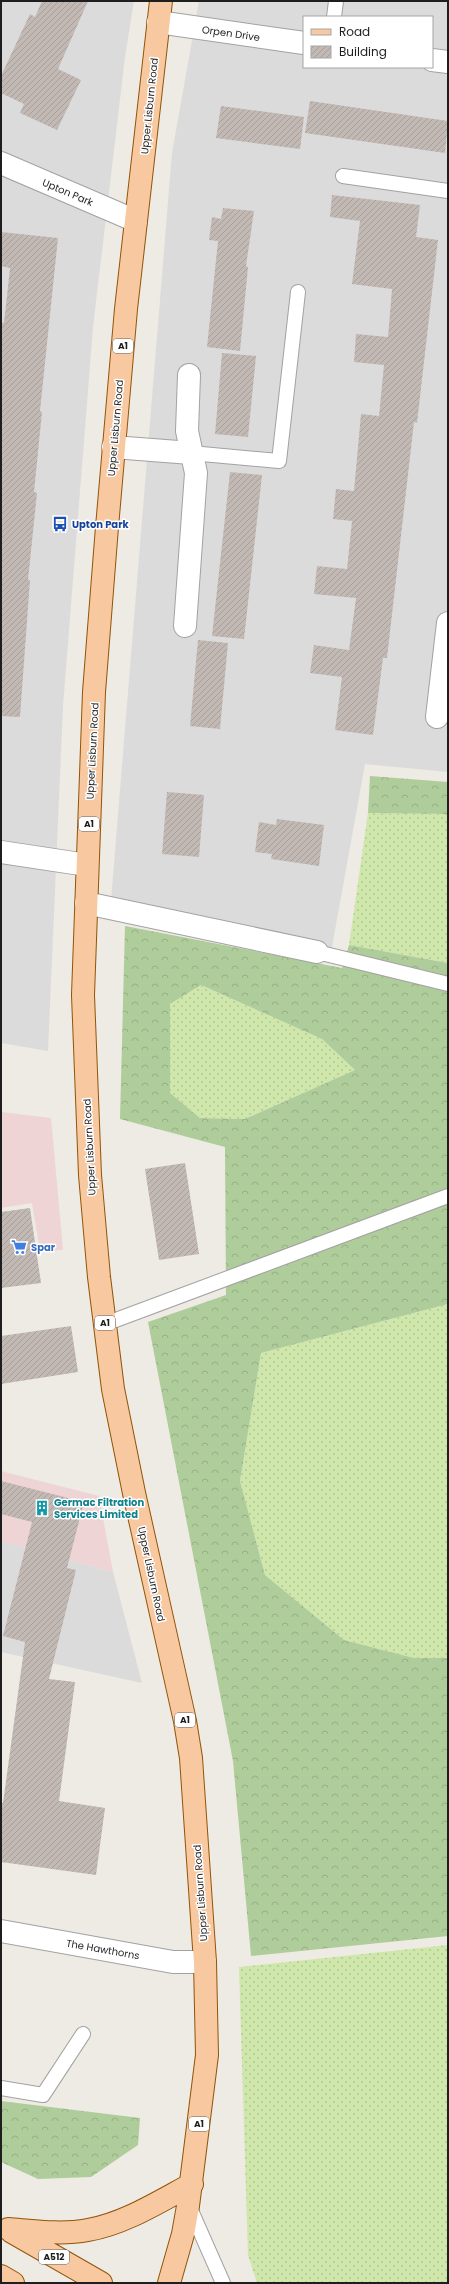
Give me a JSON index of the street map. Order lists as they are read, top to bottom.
{
  "streets": {
    "main road": ["Upper Lisburn Road", "A1", "A512"],
    "street": ["Orpen Drive", "Upton Park", "The Hawthorns"]
  },
  "crossings": [
    ["Orpen Drive", "Upper Lisburn Road"],
    ["Upper Lisburn Road", "Upton Park"],
    ["Upper Lisburn Road", "The Hawthorns"]
  ],
  "places": {
    "bus stop": ["Upton Park"],
    "supermarket": ["Spar"],
    "building": ["Germac Filtration Services Limited"]
  },
  "legend": ["Road", "Building"]
}
